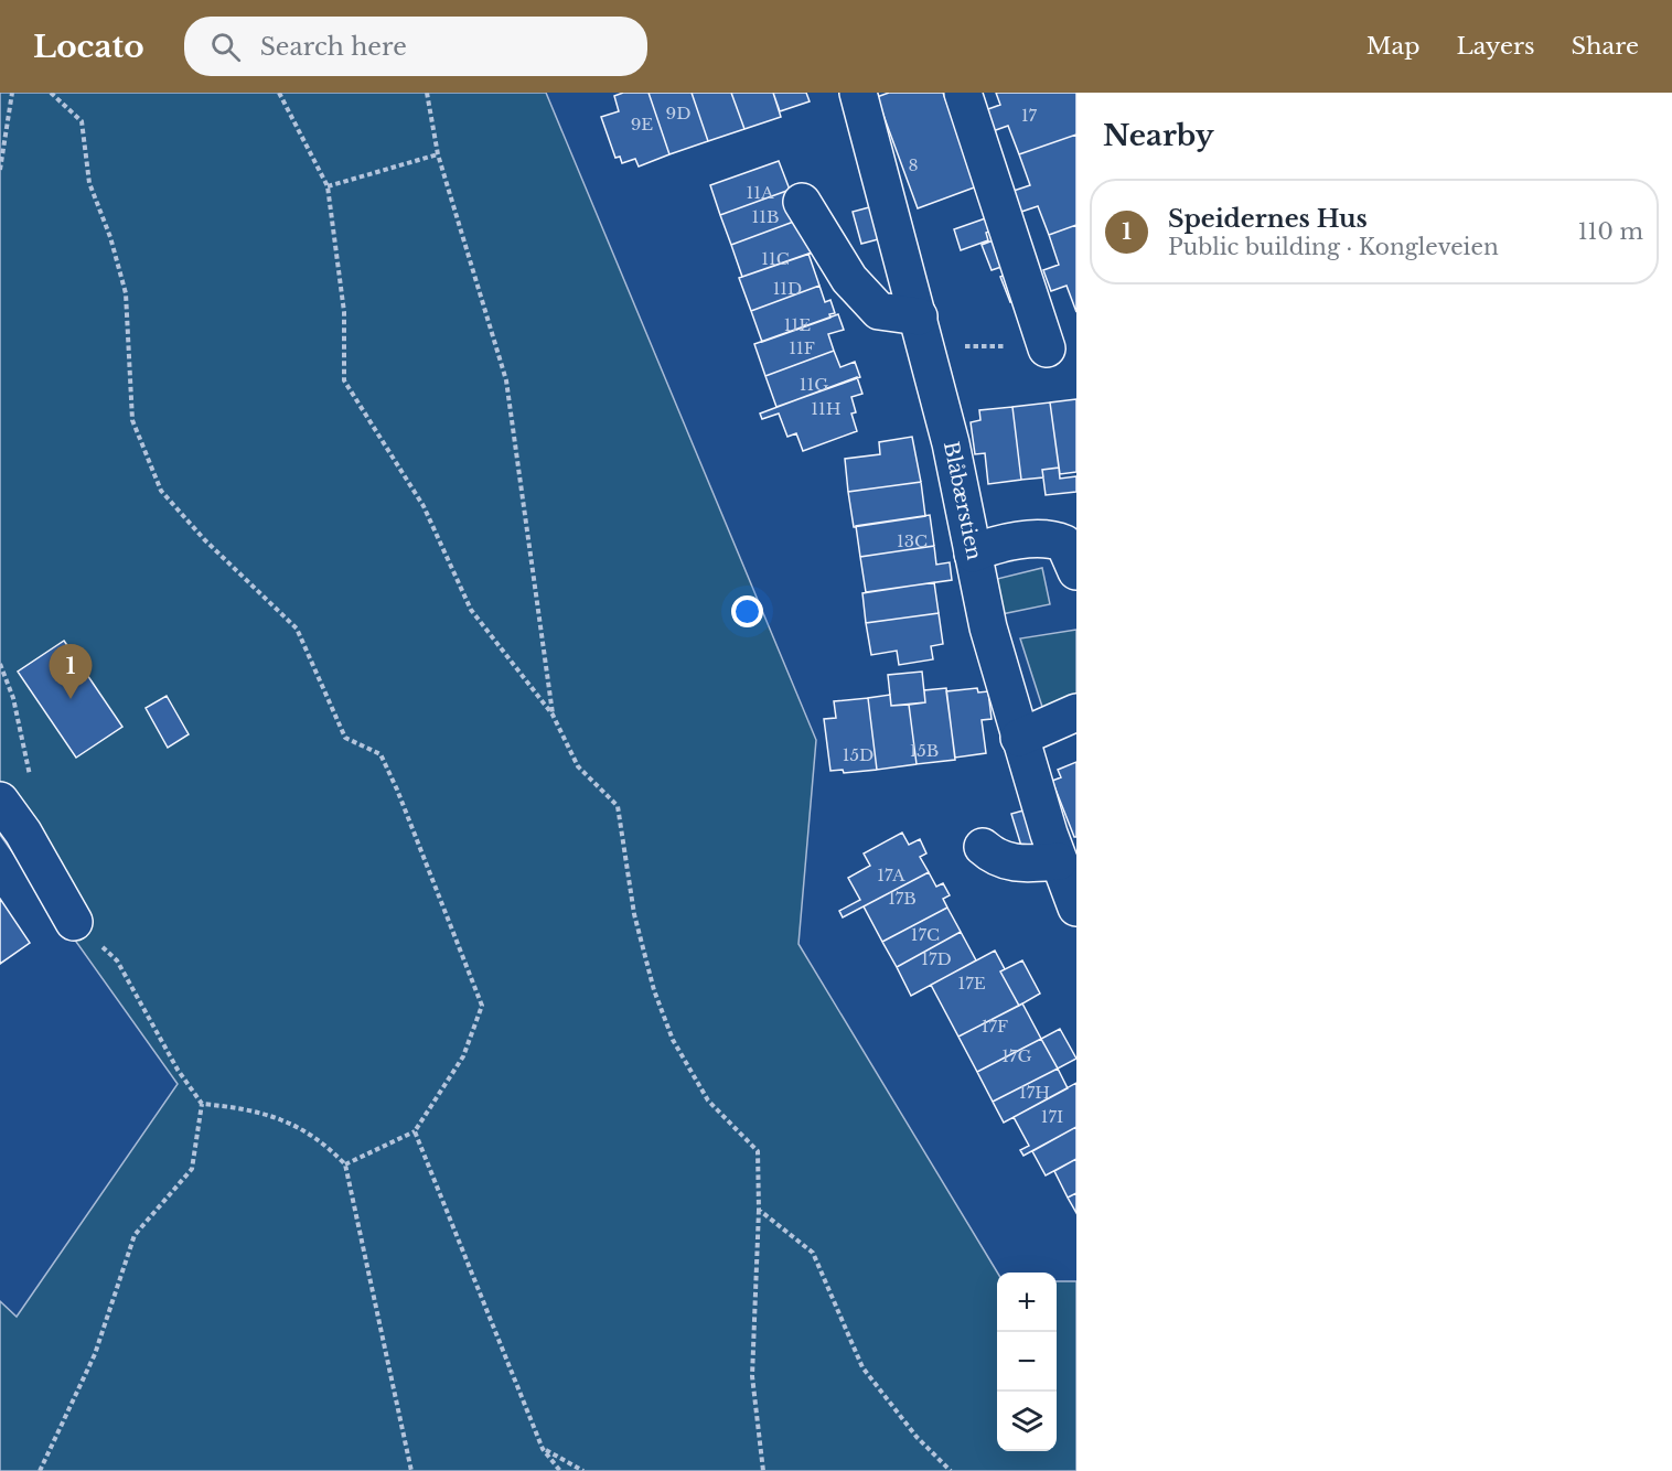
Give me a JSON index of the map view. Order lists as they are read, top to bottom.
{
  "streets": {
    "street": ["Blåbærstien"]
  },
  "house_numbers": [
    "9D",
    "17",
    "9E",
    "8",
    "11A",
    "11B",
    "11C",
    "11D",
    "11E",
    "11F",
    "11G",
    "11H",
    "13C",
    "15B",
    "15D",
    "17A",
    "17B",
    "17C",
    "17D",
    "17E",
    "17F",
    "17G",
    "17H",
    "17I"
  ],
  "page": {
    "header": "Locato",
    "search": "Search here",
    "nav": ["Map", "Layers", "Share"],
    "heading": "Nearby",
    "list": [
      {
        "mark": "1",
        "name": "Speidernes Hus",
        "note": "Public building · Kongleveien",
        "value": "110 m"
      }
    ],
    "pins": "1",
    "map_buttons": ["+", "−"]
  }
}
